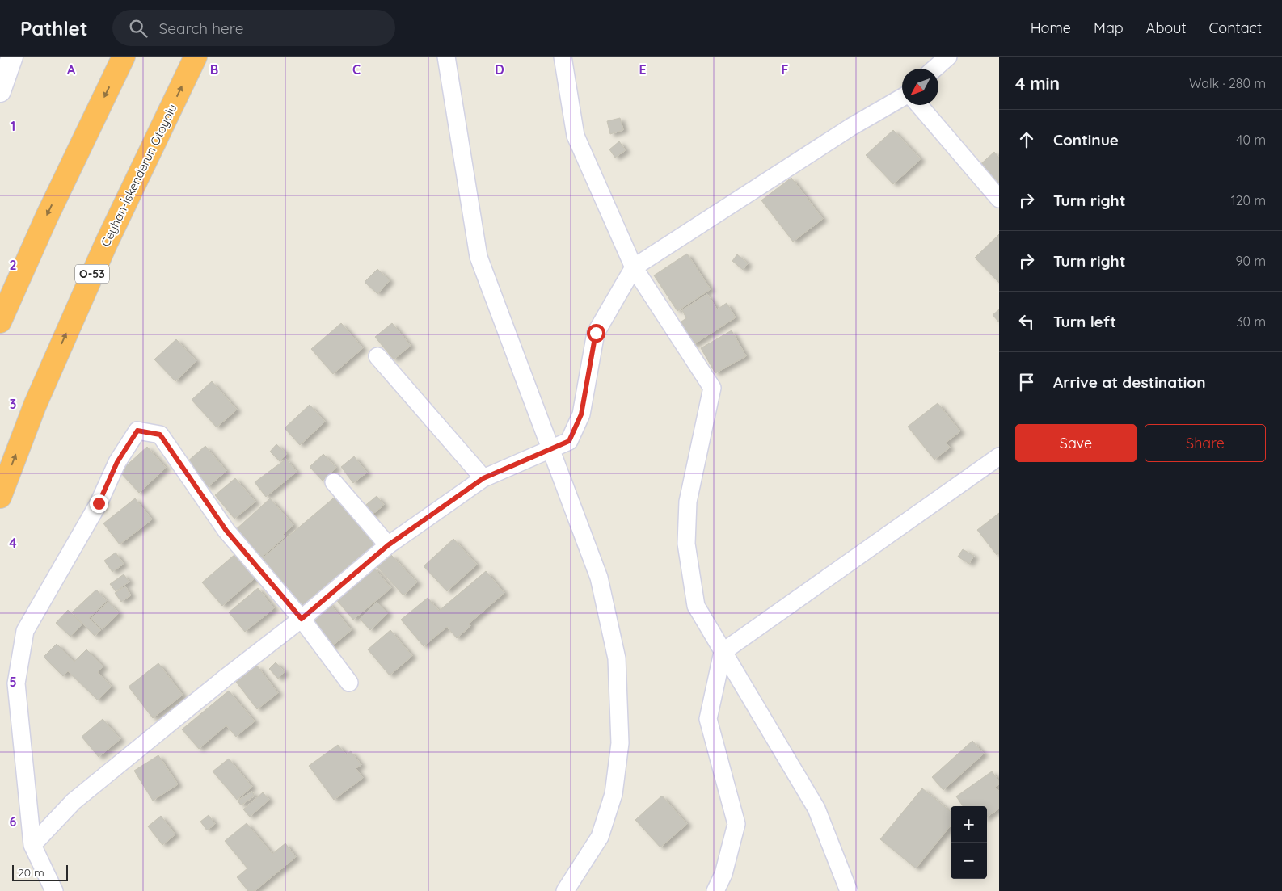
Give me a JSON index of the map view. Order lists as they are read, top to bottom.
{
  "streets": {
    "highway": ["Ceyhan-İskenderun Otoyolu", "O-53"]
  },
  "scale_bar": "20 m",
  "north": "bottom left",
  "page": {
    "header": "Pathlet",
    "search": "Search here",
    "nav": [
      "Home",
      "Map",
      "About",
      "Contact"
    ],
    "heading": ["4 min", "Walk · 280 m"],
    "list": [
      ["Continue", "40 m"],
      ["Turn right", "120 m"],
      ["Turn right", "90 m"],
      ["Turn left", "30 m"],
      "Arrive at destination"
    ],
    "buttons": ["Save", "Share"],
    "map_buttons": ["+", "−"],
    "scale": "20 m"
  },
  "grid": {
    "columns": [
      "A",
      "B",
      "C",
      "D",
      "E",
      "F"
    ],
    "rows": [
      "1",
      "2",
      "3",
      "4",
      "5",
      "6"
    ]
  }
}
